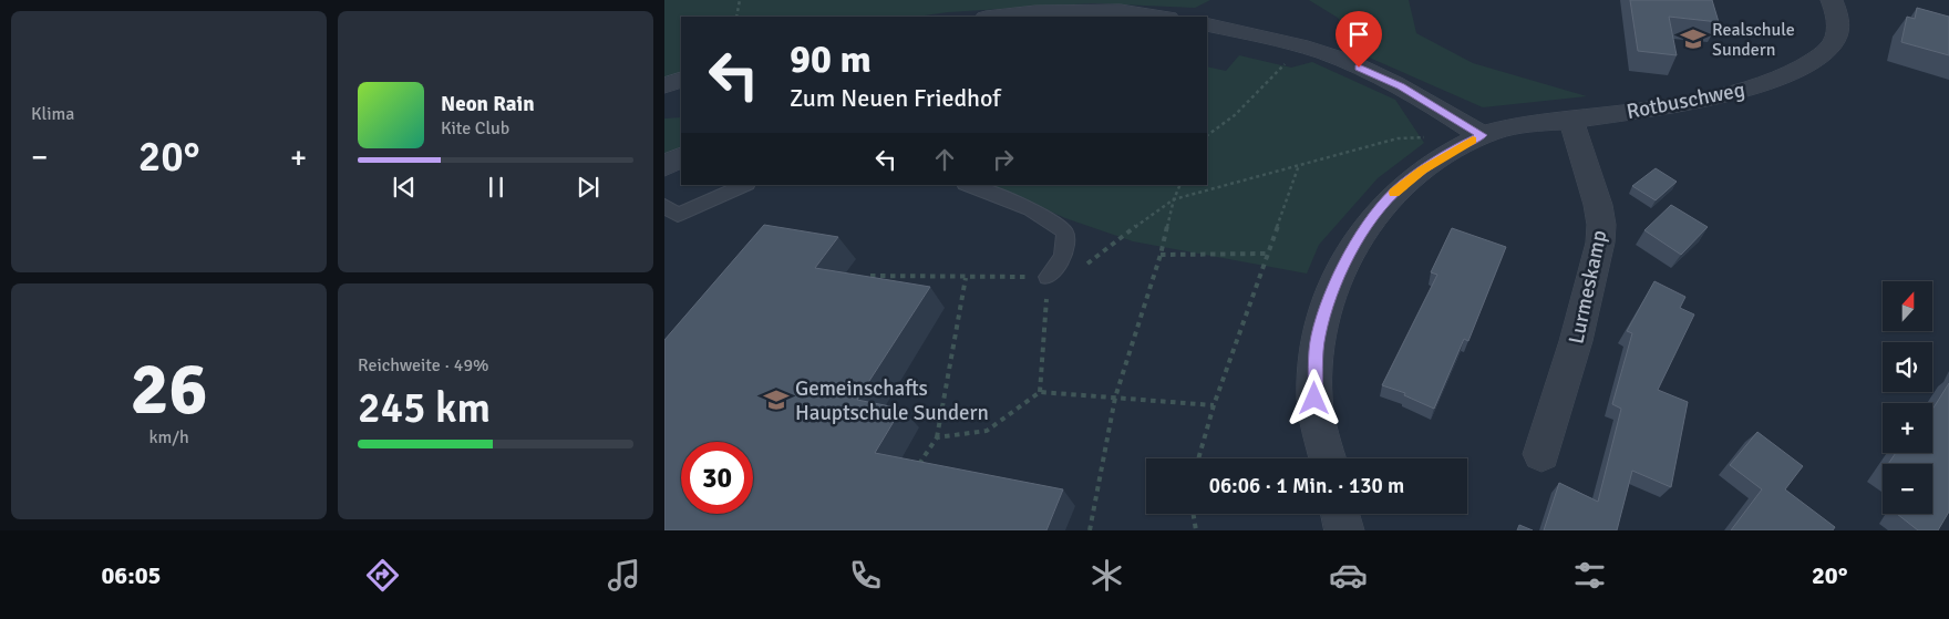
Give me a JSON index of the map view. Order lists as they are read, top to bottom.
{
  "streets": {
    "street": ["Rotbuschweg", "Lurmeskamp"]
  },
  "crossings": [
    ["Rotbuschweg", "Lurmeskamp"]
  ],
  "places": {
    "school or university": ["Realschule Sundern", "Gemeinschafts Hauptschule Sundern"]
  },
  "north": "top",
  "page": {
    "tile": [
      "Klima",
      ["26", "km/h"],
      ["Reichweite · 49%", "245 km"]
    ],
    "turn": ["90 m", "Zum Neuen Friedhof"],
    "song": ["Neon Rain", "Kite Club"],
    "heat": ["−", "20°", "+"],
    "map_buttons": ["+", "−"],
    "limit": "30",
    "trip": "06:06 · 1 Min. · 130 m",
    "tabs": ["06:05", "20°"]
  }
}
